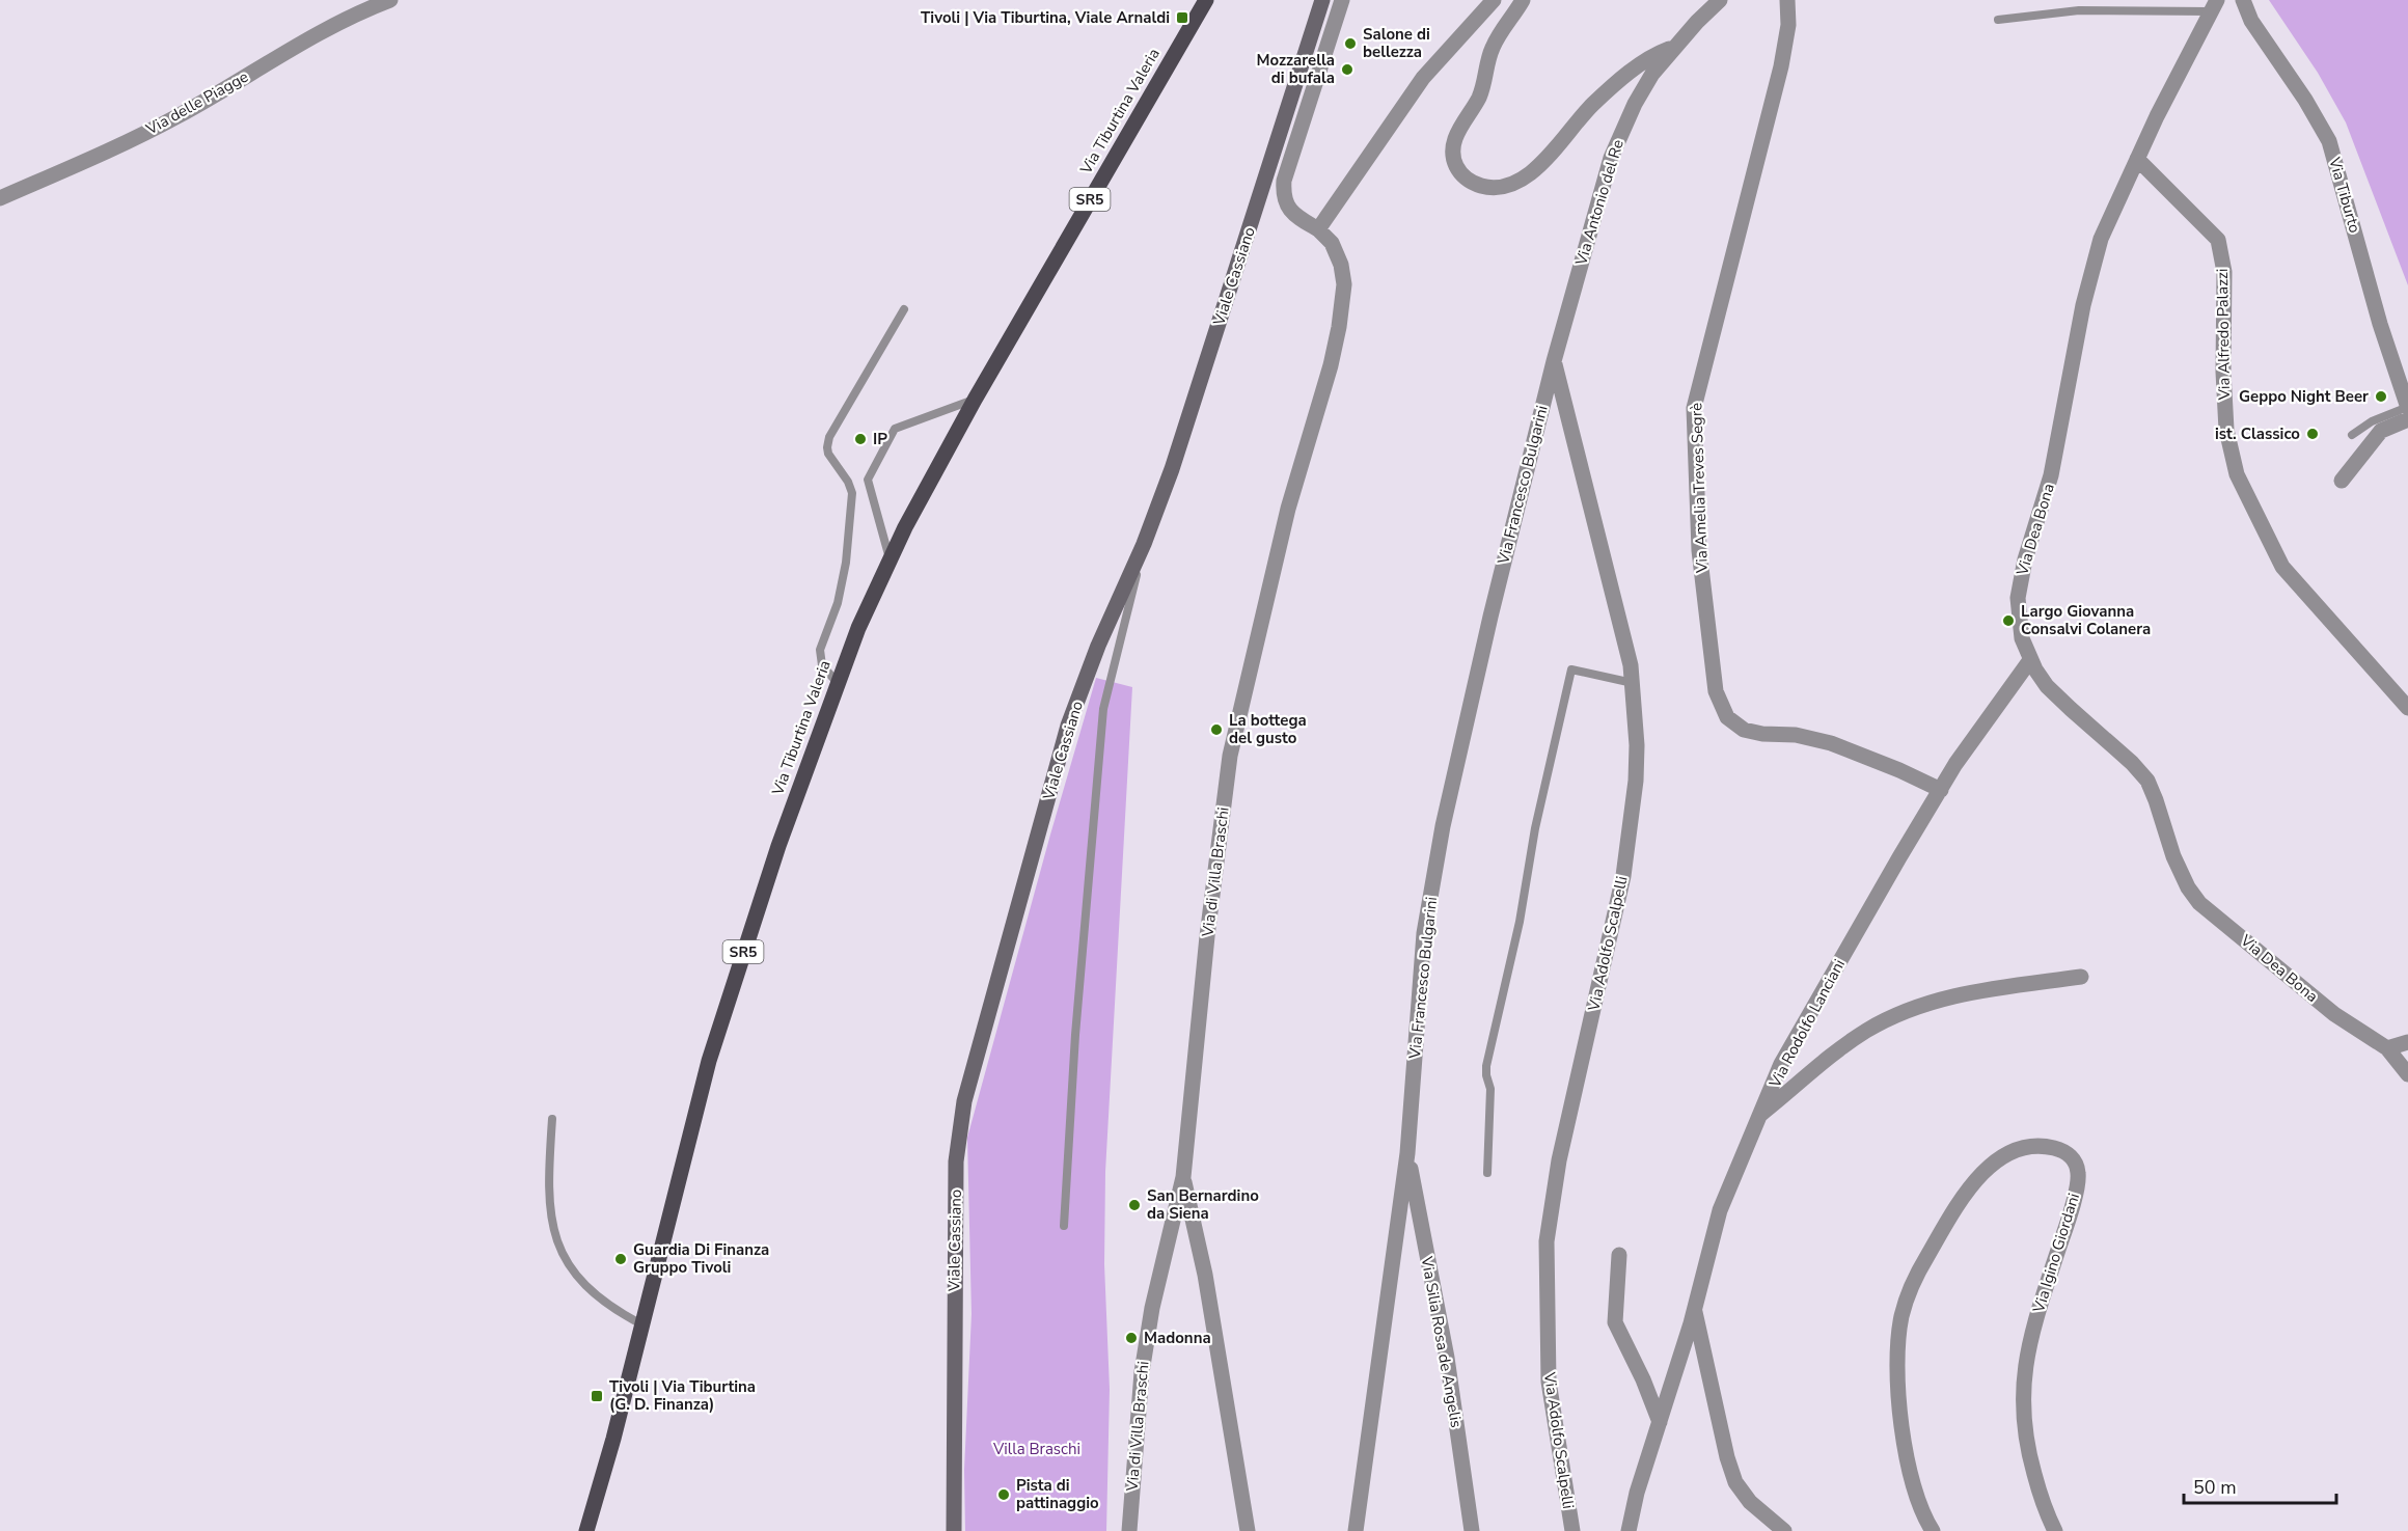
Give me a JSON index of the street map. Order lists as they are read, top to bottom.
{
  "streets": {
    "main road": ["Via Tiburtina Valeria", "SR5"],
    "street": [
      "Via delle Piagge",
      "Via Tiburto",
      "Via Antonio del Re",
      "Viale Cassiano",
      "Via Alfredo Palazzi",
      "Via Francesco Bulgarini",
      "Via Amelia Treves Segrè",
      "Via Dea Bona",
      "Via di Villa Braschi",
      "Via Adolfo Scalpelli",
      "Via Rodolfo Lanciani",
      "Via Igino Giordani",
      "Via Silia Rosa de Angelis"
    ]
  },
  "crossings": [
    ["Via Antonio del Re", "Via Francesco Bulgarini"],
    ["Via Antonio del Re", "Via Adolfo Scalpelli"],
    ["Via Alfredo Palazzi", "Via Dea Bona"],
    ["Via Francesco Bulgarini", "Via Adolfo Scalpelli"],
    ["Via Francesco Bulgarini", "Via Silia Rosa de Angelis"],
    ["Via Amelia Treves Segrè", "Via Rodolfo Lanciani"],
    ["Via Dea Bona", "Via Rodolfo Lanciani"]
  ],
  "parks": ["Villa Braschi"],
  "places": {
    "transit": ["Tivoli | Via Tiburtina, Viale Arnaldi", "Tivoli | Via Tiburtina (G. D. Finanza)"],
    "other": [
      "Salone di bellezza",
      "Mozzarella di bufala",
      "Geppo Night Beer",
      "ist. Classico",
      "IP",
      "Largo Giovanna Consalvi Colanera",
      "La bottega del gusto",
      "San Bernardino da Siena",
      "Guardia Di Finanza Gruppo Tivoli",
      "Madonna",
      "Pista di pattinaggio"
    ]
  },
  "scale_bar": "50 m"
}
